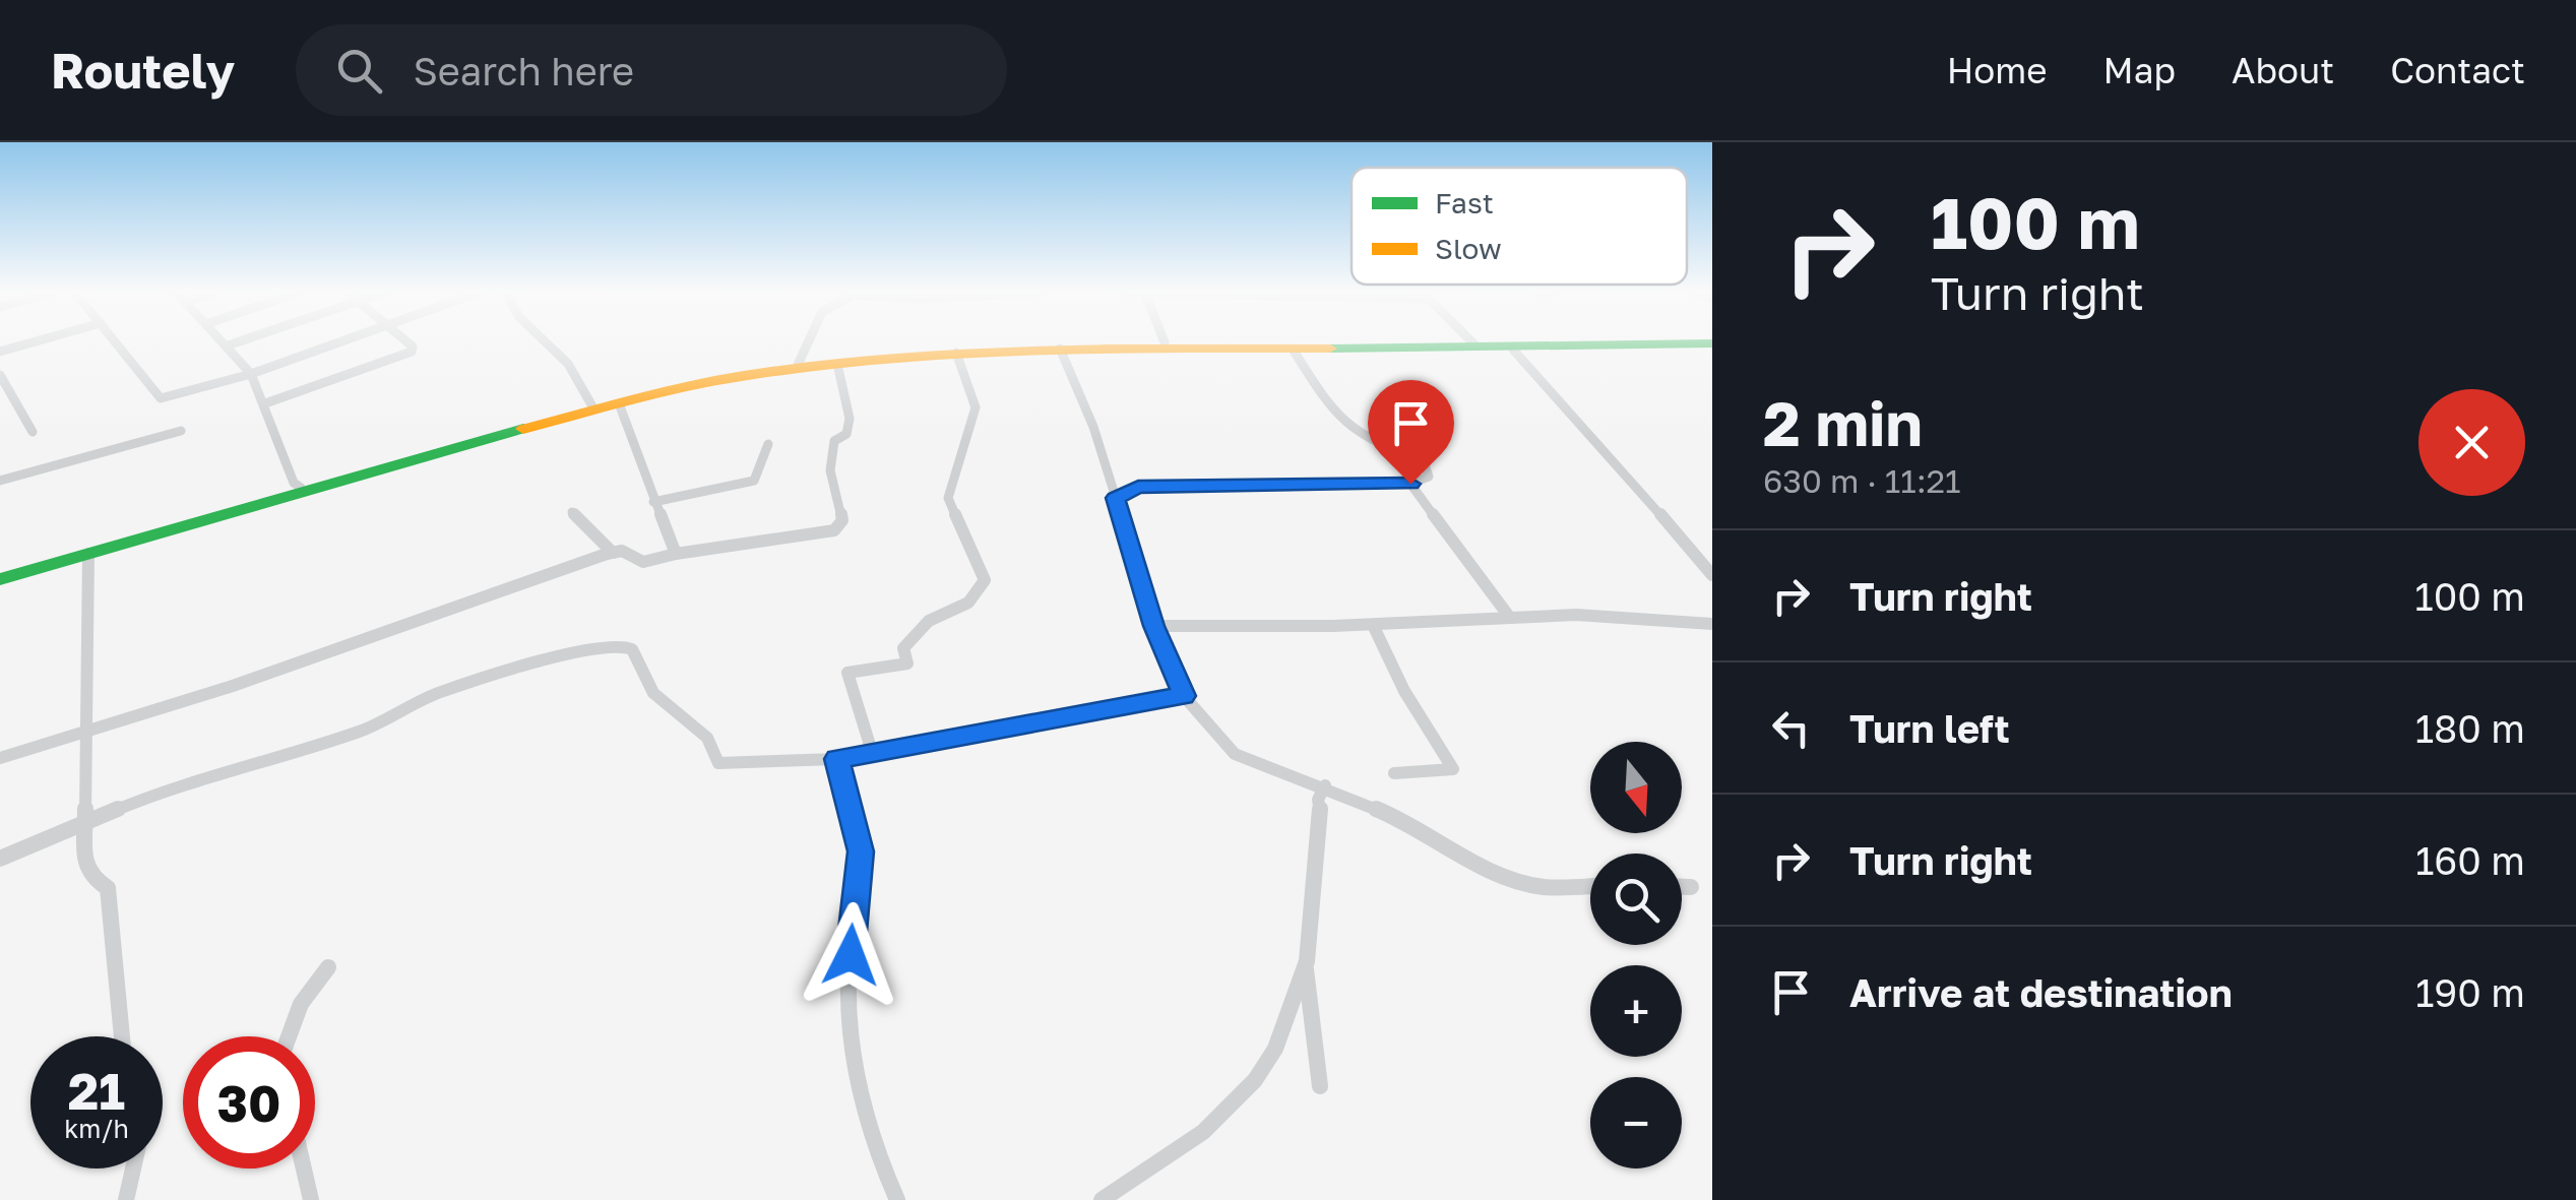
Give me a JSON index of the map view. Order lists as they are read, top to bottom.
{
  "legend": ["Fast", "Slow"],
  "north": "bottom",
  "page": {
    "header": "Routely",
    "search": "Search here",
    "nav": [
      "Home",
      "Map",
      "About",
      "Contact"
    ],
    "turn": ["100 m", "Turn right"],
    "heading": ["2 min", "630 m · 11:21"],
    "list": [
      {
        "name": "Turn right",
        "value": "100 m"
      },
      {
        "name": "Turn left",
        "value": "180 m"
      },
      {
        "name": "Turn right",
        "value": "160 m"
      },
      {
        "name": "Arrive at destination",
        "value": "190 m"
      }
    ],
    "map_buttons": ["+", "−"],
    "speed": "21 km/h",
    "limit": "30"
  }
}
